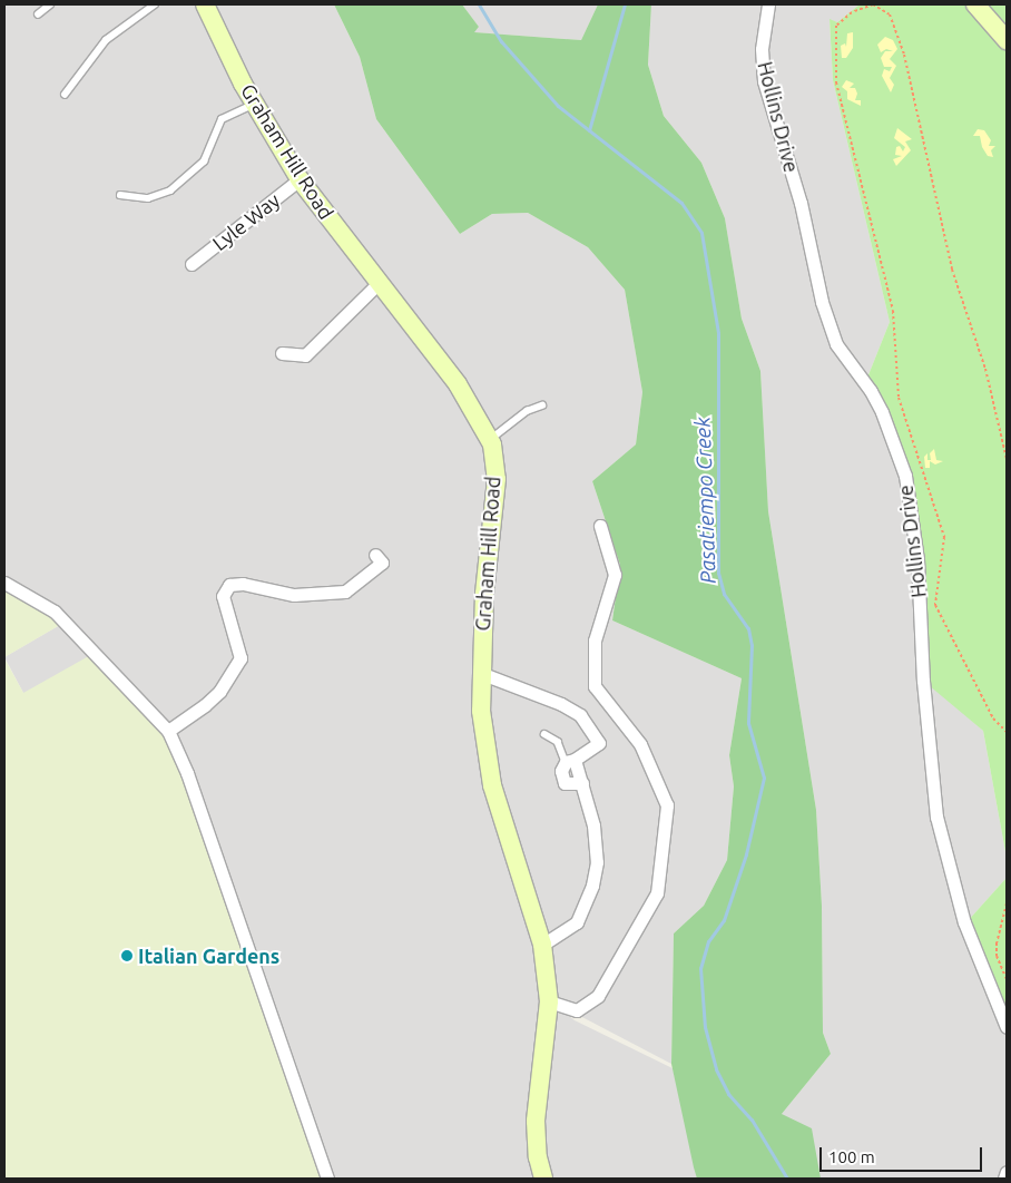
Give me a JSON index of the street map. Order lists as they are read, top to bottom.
{
  "streets": {
    "main road": ["Graham Hill Road"],
    "street": ["Hollins Drive", "Lyle Way"]
  },
  "crossings": [
    ["Graham Hill Road", "Lyle Way"]
  ],
  "water": ["Pasatiempo Creek"],
  "places": ["Italian Gardens"],
  "scale_bar": "100 m"
}
